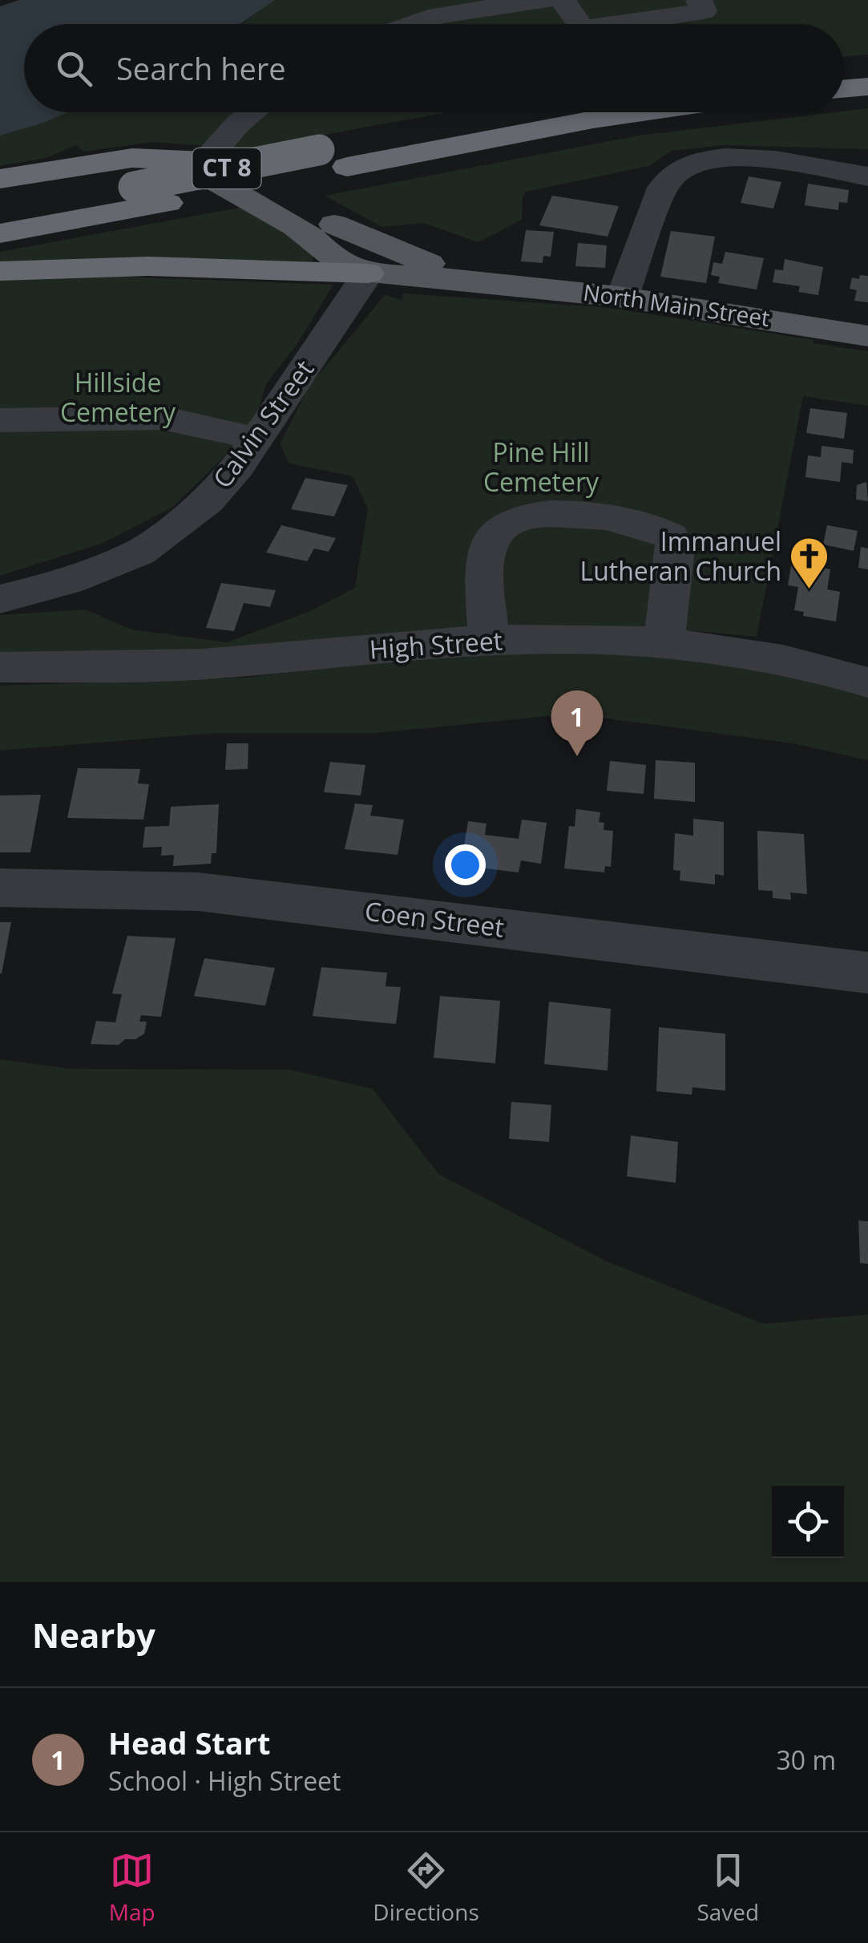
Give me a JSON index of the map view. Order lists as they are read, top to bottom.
{
  "streets": {
    "highway": ["CT 8"],
    "main road": ["North Main Street"],
    "street": ["Calvin Street", "High Street", "Coen Street"]
  },
  "crossings": [
    ["North Main Street", "Calvin Street"]
  ],
  "parks": ["Hillside Cemetery", "Pine Hill Cemetery"],
  "places": {
    "church": ["Immanuel Lutheran Church"]
  },
  "page": {
    "search": "Search here",
    "pins": "1",
    "heading": "Nearby",
    "list": [
      {
        "mark": "1",
        "name": "Head Start",
        "note": "School · High Street",
        "value": "30 m"
      }
    ],
    "nav": ["Map", "Directions", "Saved"]
  }
}
